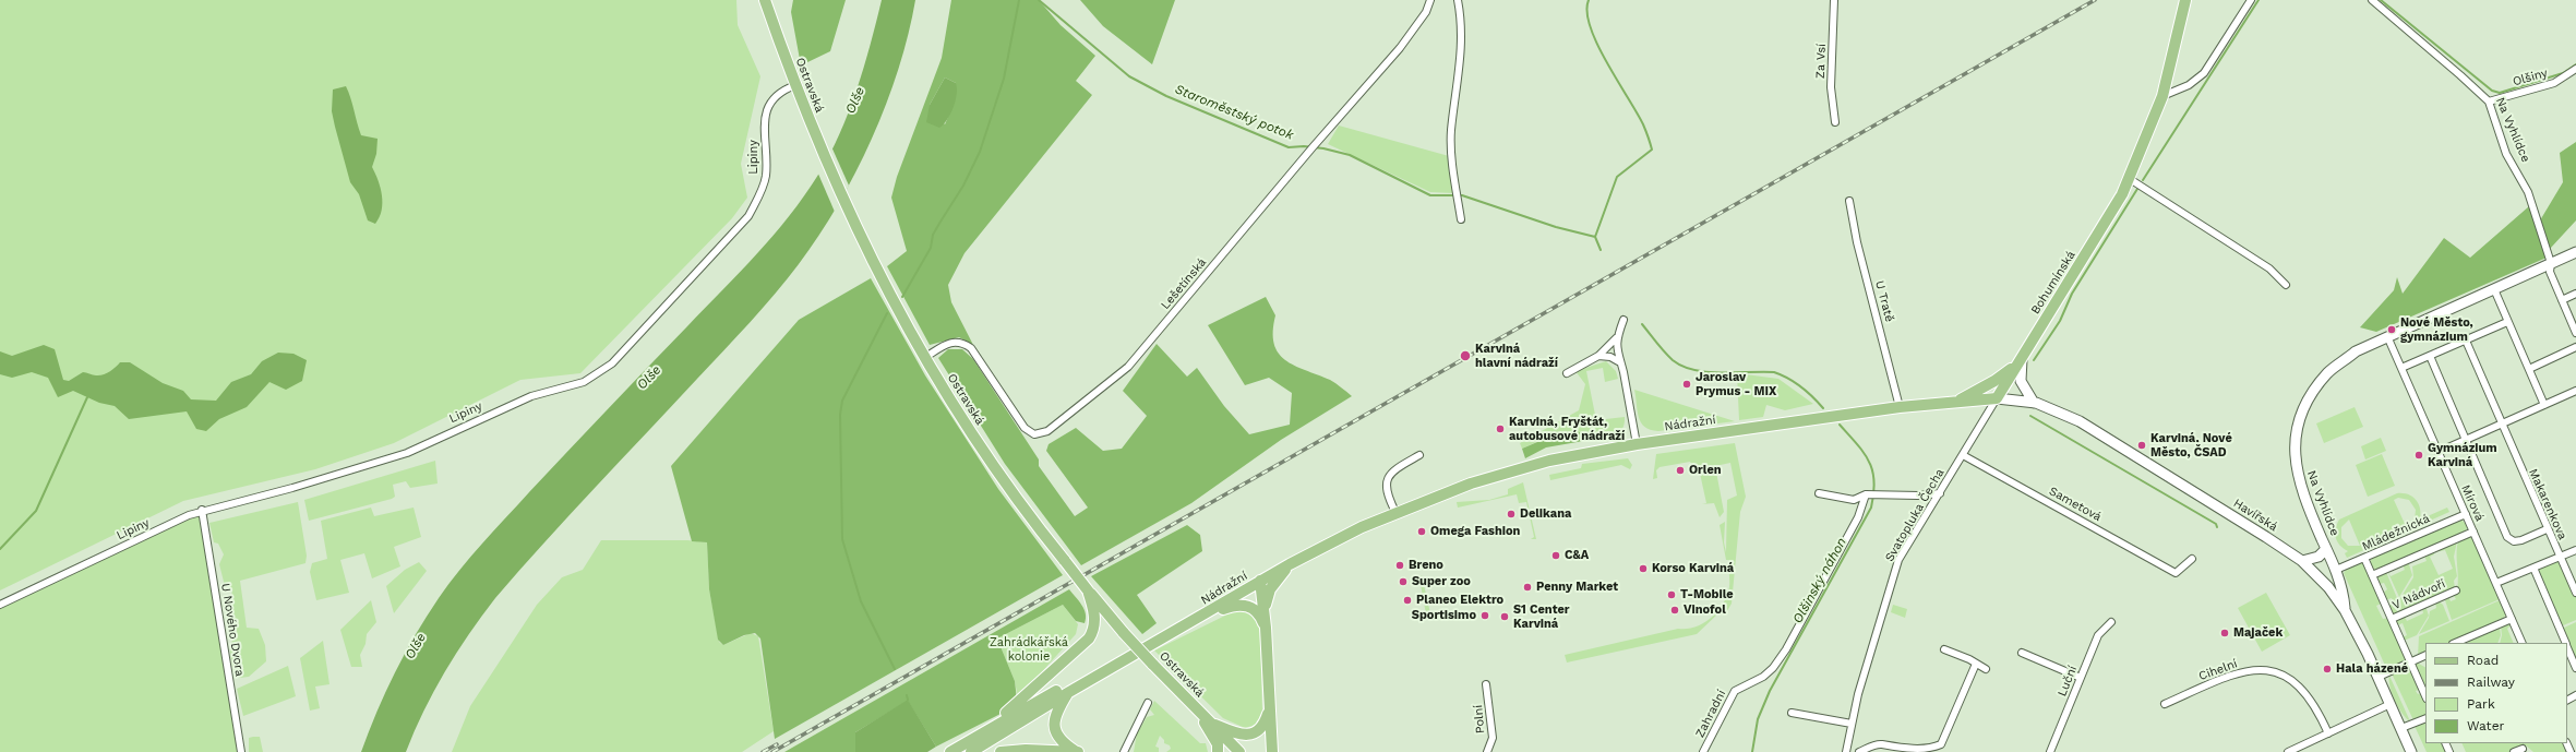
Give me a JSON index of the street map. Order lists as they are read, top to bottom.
{
  "streets": {
    "main road": ["Ostravská", "Bohumínská", "Nádražní"],
    "street": [
      "Za Vsí",
      "Olšiny",
      "Na Vyhlídce",
      "Lipiny",
      "Lešetínská",
      "U Tratě",
      "Mírová",
      "Sametová",
      "Makarenkova",
      "Svatopluka Čecha",
      "Havířská",
      "Mládežnická",
      "V Nádvoří",
      "U Nového Dvora",
      "Cihelní",
      "Luční",
      "Zahradní",
      "Polní"
    ]
  },
  "crossings": [
    ["Olšiny", "Na Vyhlídce"],
    ["Ostravská", "Lipiny"],
    ["Ostravská", "Lešetínská"],
    ["Na Vyhlídce", "Mírová"],
    ["Na Vyhlídce", "Havířská"],
    ["Na Vyhlídce", "Mládežnická"],
    ["Lipiny", "U Nového Dvora"],
    ["Bohumínská", "Nádražní"],
    ["Bohumínská", "Svatopluka Čecha"],
    ["Bohumínská", "Havířská"],
    ["U Tratě", "Nádražní"],
    ["Nádražní", "Svatopluka Čecha"],
    ["Nádražní", "Havířská"],
    ["Mírová", "Makarenkova"],
    ["Mírová", "Mládežnická"],
    ["Sametová", "Svatopluka Čecha"],
    ["Svatopluka Čecha", "Havířská"]
  ],
  "water": ["Olše", "Staroměstský potok", "Olšinský náhon"],
  "parks": ["Zahrádkářská kolonie"],
  "places": [
    "Nové Město, gymnázium",
    "Karviná hlavní nádraží",
    "Jaroslav Prymus - MIX",
    "Karviná, Fryštát, autobusové nádraží",
    "Karviná, Nové Město, ČSAD",
    "Gymnázium Karviná",
    "Orlen",
    "Delikana",
    "Omega Fashion",
    "C&A",
    "Breno",
    "Korso Karviná",
    "Super zoo",
    "Penny Market",
    "T-Mobile",
    "Planeo Elektro",
    "Vinofol",
    "Sportisimo",
    "S1 Center Karviná",
    "Majaček",
    "Hala házené"
  ],
  "legend": [
    "Road",
    "Railway",
    "Park",
    "Water"
  ]
}
